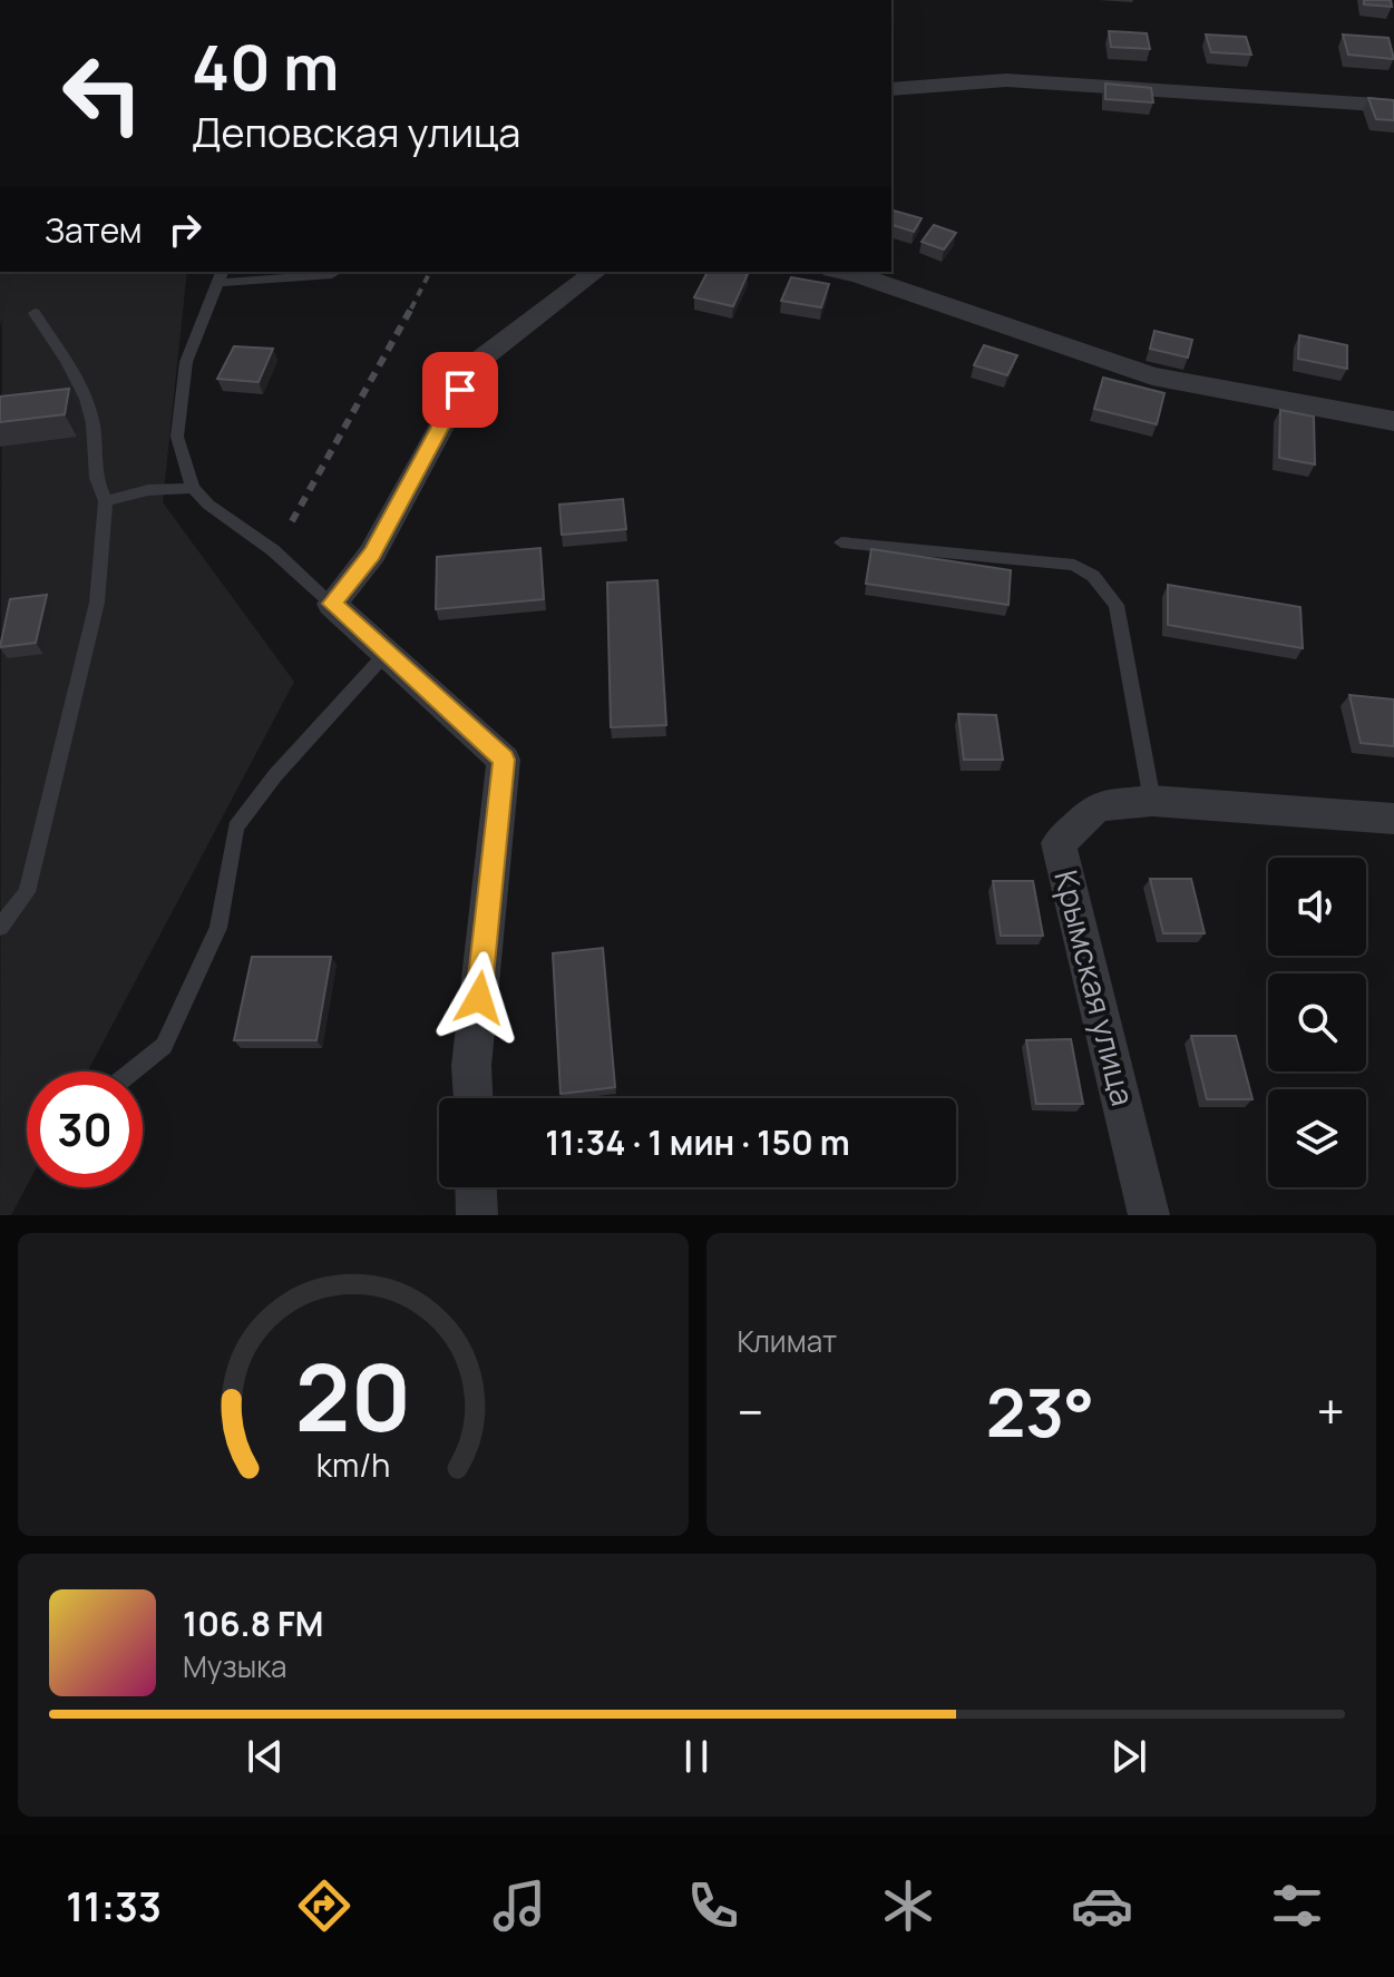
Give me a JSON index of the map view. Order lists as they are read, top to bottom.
{
  "streets": {
    "street": ["Крымская улица"]
  },
  "page": {
    "turn": ["40 m", "Деповская улица"],
    "then": "Затем",
    "limit": "30",
    "trip": "11:34 · 1 мин · 150 m",
    "tile": "Климат",
    "heat": ["−", "23°", "+"],
    "song": ["106.8 FM", "Музыка"],
    "tabs": "11:33",
    "gauge": ["20", "km/h"]
  }
}
